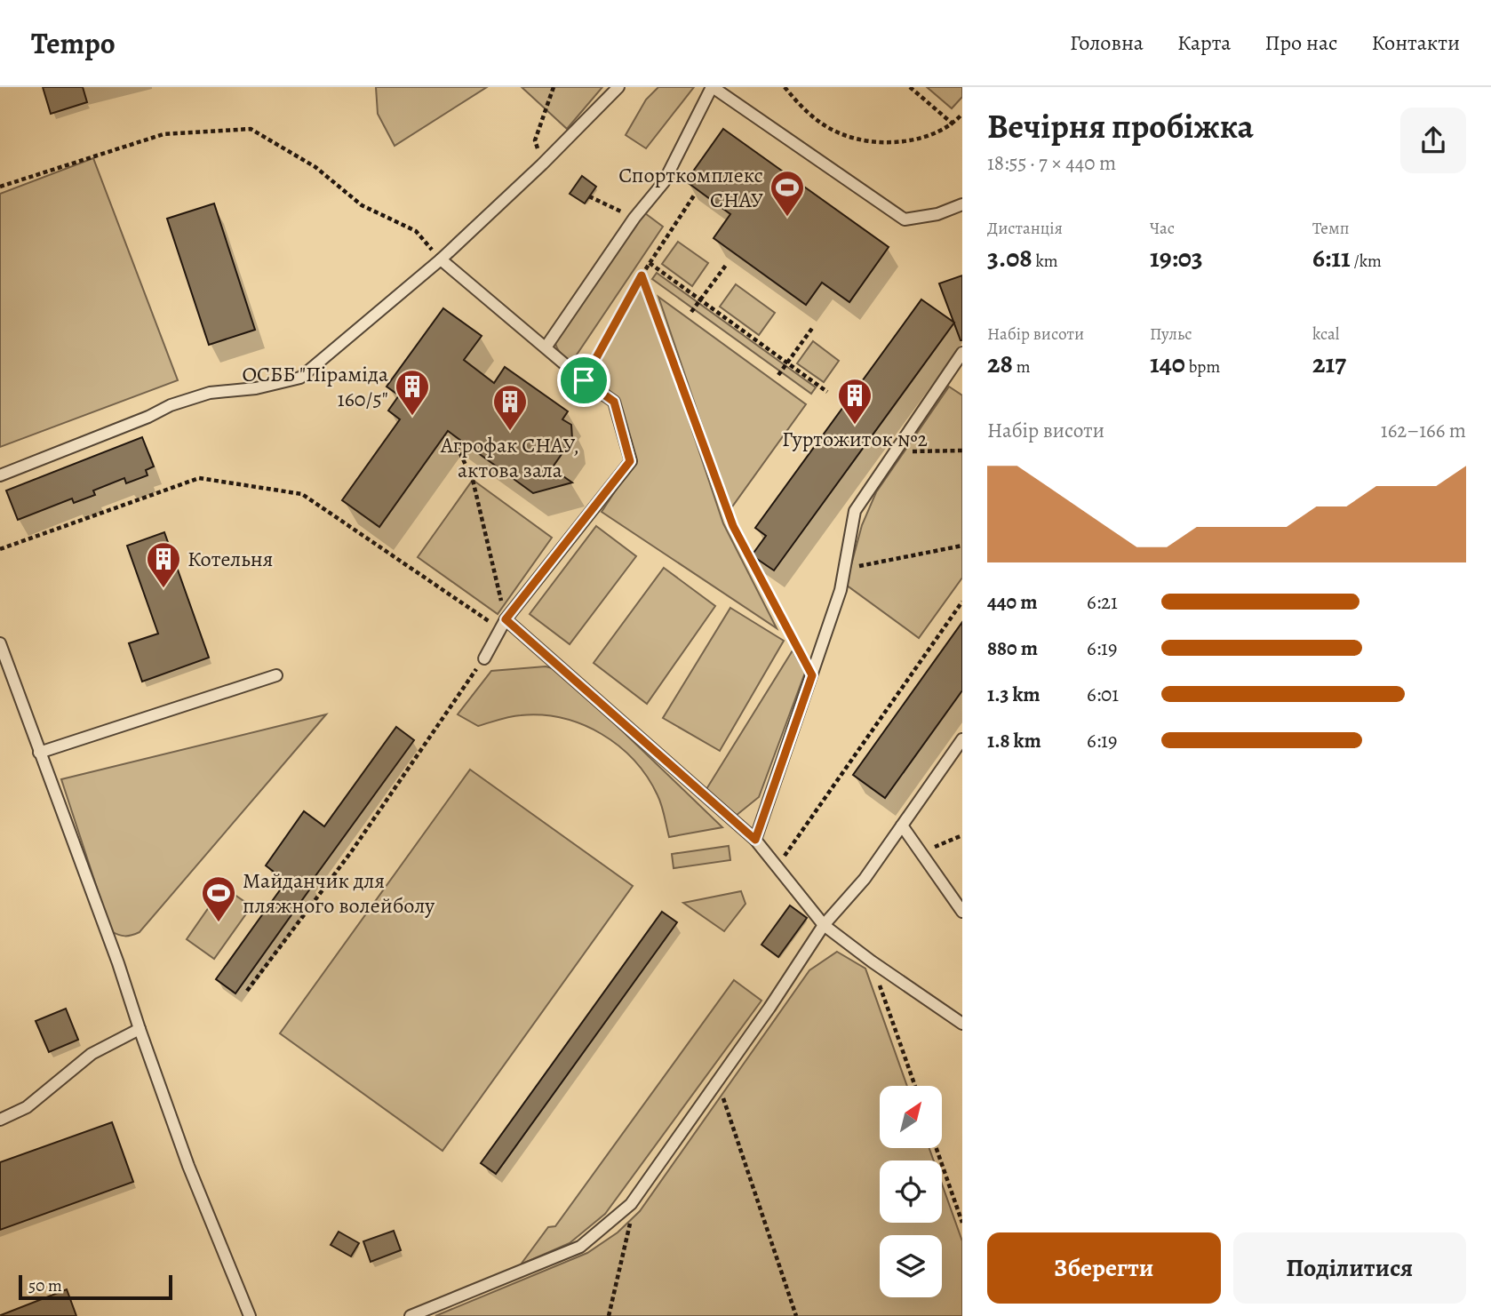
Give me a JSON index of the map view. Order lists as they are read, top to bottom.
{
  "places": {
    "sports": ["Спорткомплекс СНАУ", "Майданчик для пляжного волейболу"],
    "building": [
      "ОСББ \"Піраміда 160/5\"",
      "Гуртожиток №2",
      "Агрофак СНАУ, актова зала",
      "Котельня"
    ]
  },
  "scale_bar": "50 m",
  "north": "top right",
  "page": {
    "header": "Tempo",
    "nav": [
      "Головна",
      "Карта",
      "Про нас",
      "Контакти"
    ],
    "heading": ["Вечірня пробіжка", "18:55 · 7 × 440 m"],
    "stats": [
      ["Дистанція", "3.08 km"],
      ["Час", "19:03"],
      ["Темп", "6:11 /km"],
      ["Набір висоти", "28 m"],
      ["Пульс", "140 bpm"],
      ["kcal", "217"]
    ],
    "chart": ["Набір висоти", "162–166 m"],
    "list": [
      {
        "name": "440 m",
        "note": "6:21"
      },
      {
        "name": "880 m",
        "note": "6:19"
      },
      {
        "name": "1.3 km",
        "note": "6:01"
      },
      {
        "name": "1.8 km",
        "note": "6:19"
      }
    ],
    "buttons": ["Зберегти", "Поділитися"],
    "scale": "50 m"
  }
}
